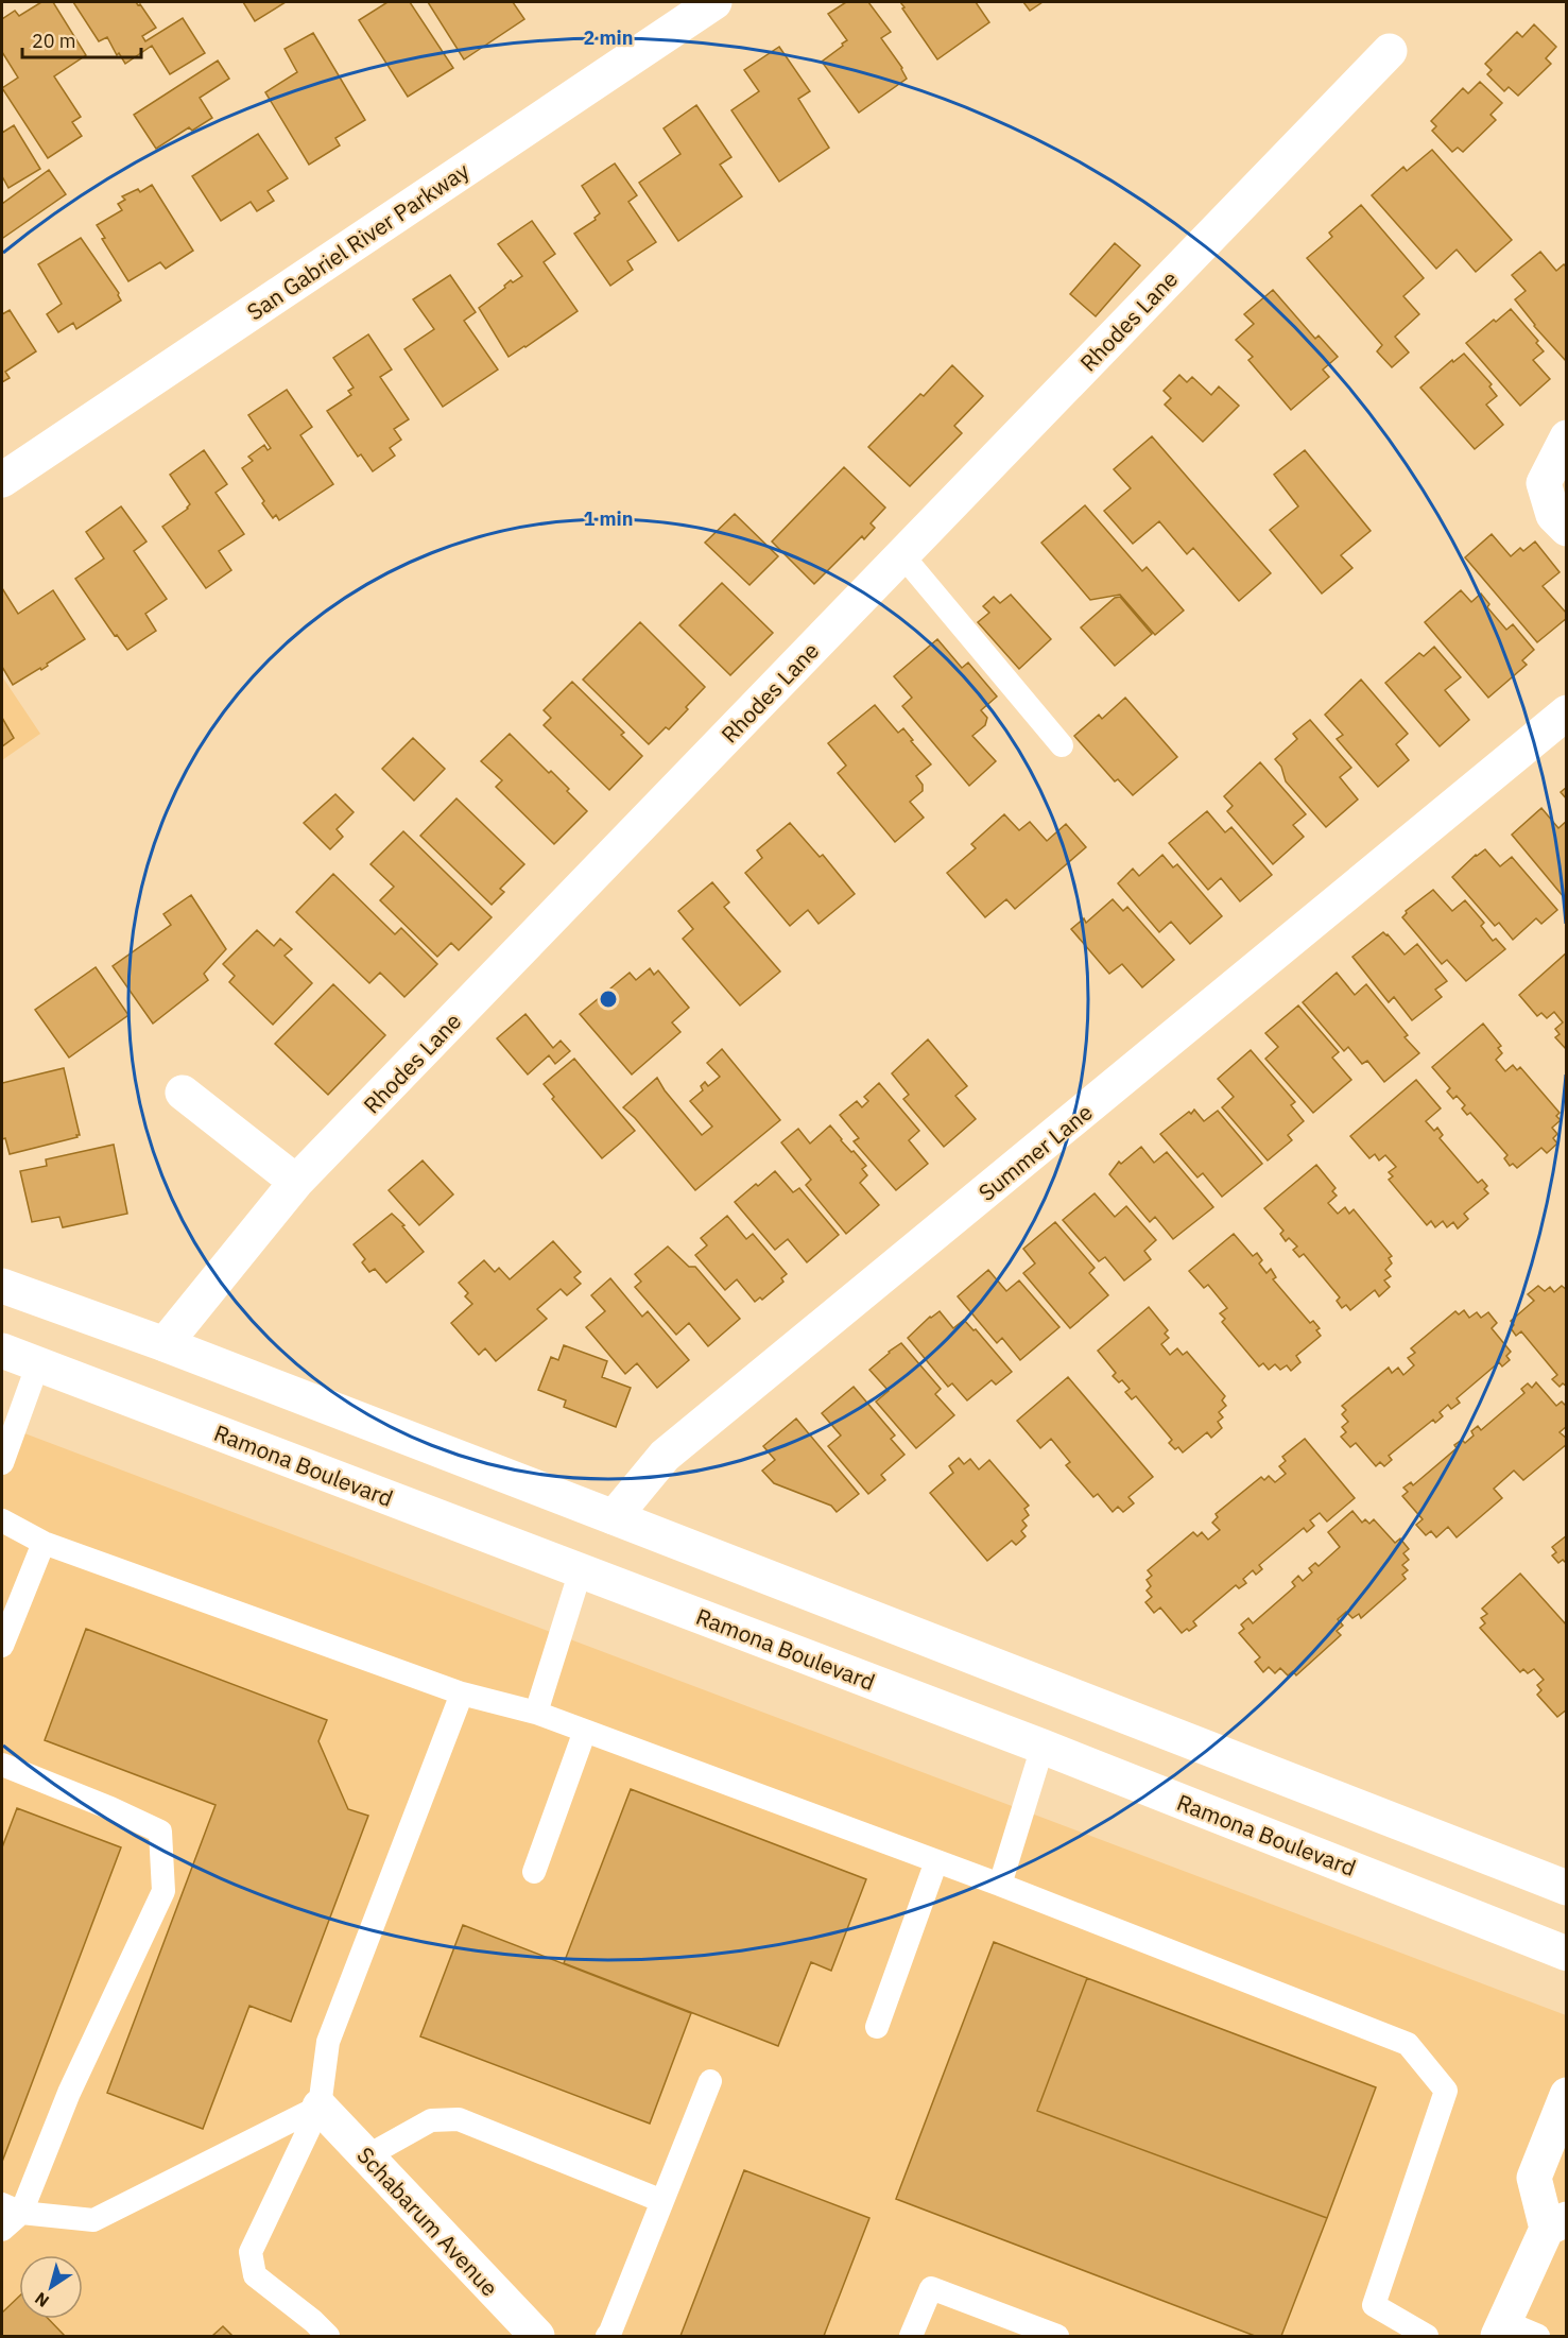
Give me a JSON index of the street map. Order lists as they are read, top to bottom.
{
  "streets": {
    "street": [
      "San Gabriel River Parkway",
      "Rhodes Lane",
      "Summer Lane",
      "Ramona Boulevard",
      "Schabarum Avenue"
    ]
  },
  "scale_bar": "20 m",
  "north": "bottom left",
  "rings": ["2 min", "1 min"]
}
